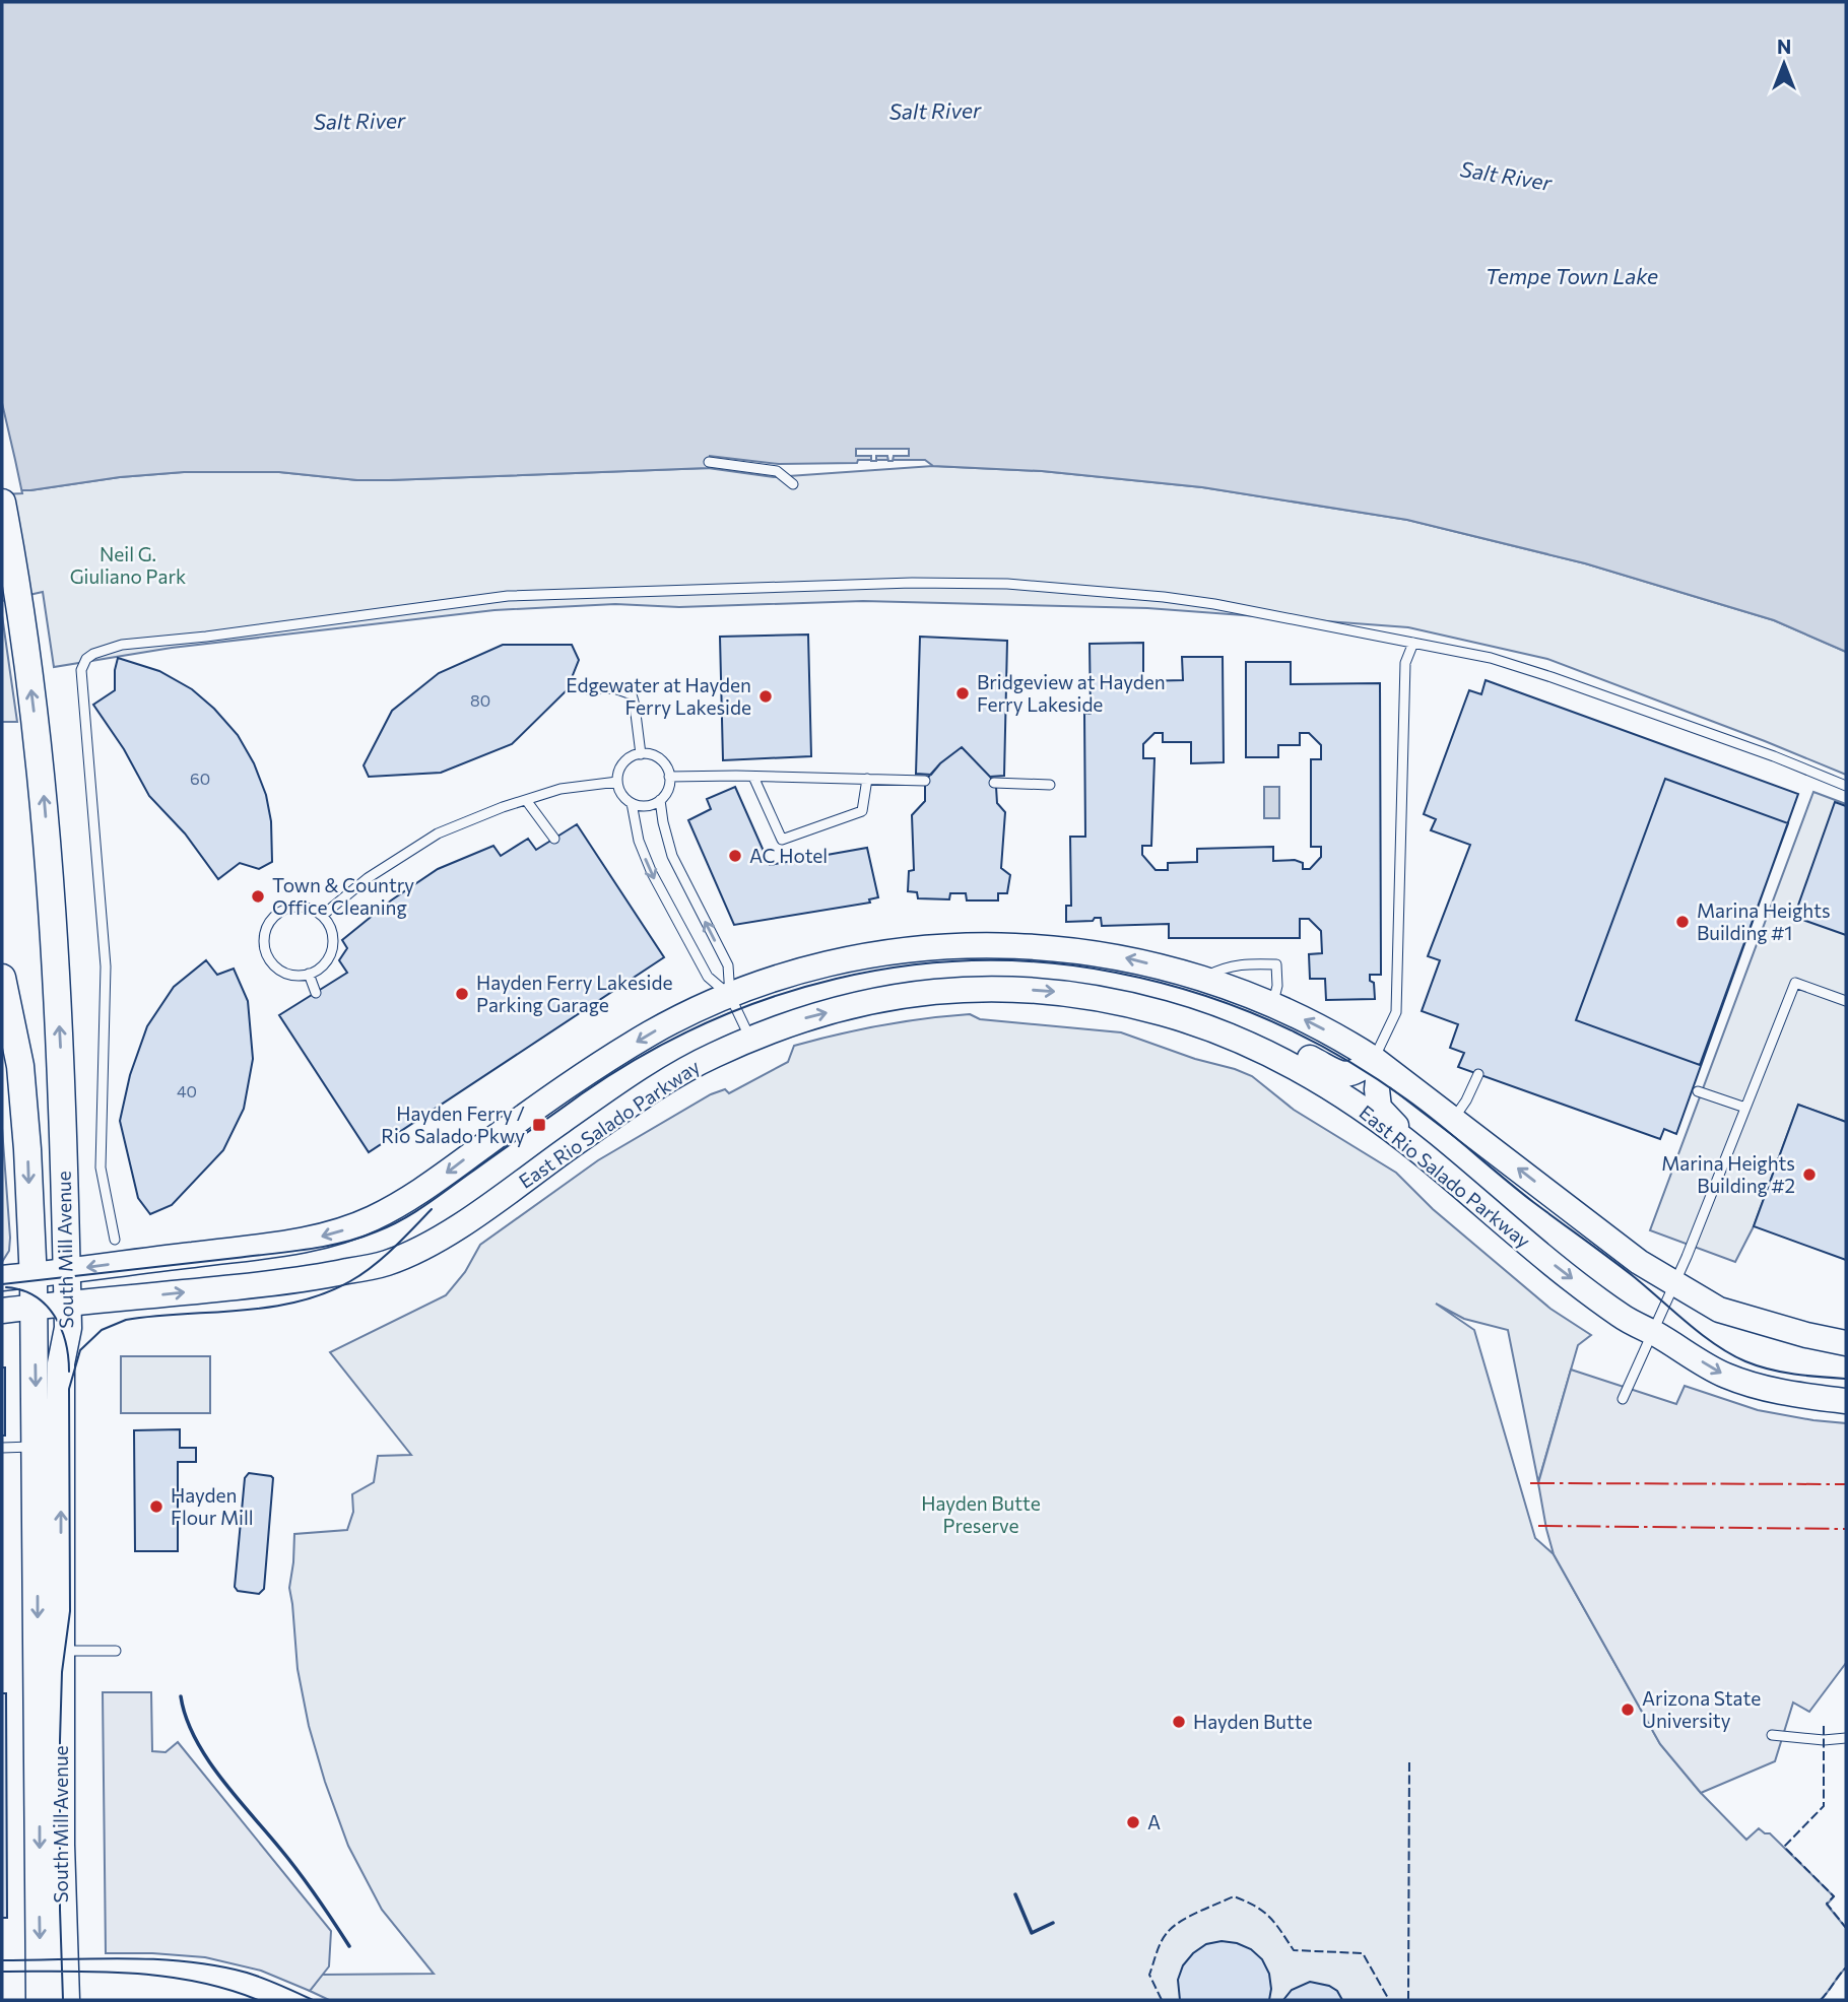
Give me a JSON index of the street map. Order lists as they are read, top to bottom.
{
  "streets": {
    "main road": ["East Rio Salado Parkway", "South Mill Avenue"]
  },
  "crossings": [
    ["East Rio Salado Parkway", "South Mill Avenue"]
  ],
  "water": ["Salt River", "Tempe Town Lake"],
  "parks": ["Neil G. Giuliano Park", "Hayden Butte Preserve"],
  "places": {
    "other": [
      "Bridgeview at Hayden Ferry Lakeside",
      "Edgewater at Hayden Ferry Lakeside",
      "AC Hotel",
      "Town & Country Office Cleaning",
      "Marina Heights Building #1",
      "Hayden Ferry Lakeside Parking Garage",
      "Marina Heights Building #2",
      "Hayden Flour Mill",
      "Arizona State University",
      "Hayden Butte",
      "A"
    ],
    "transit": ["Hayden Ferry / Rio Salado Pkwy"]
  },
  "house_numbers": ["80", "60", "40"],
  "north": "top"
}
